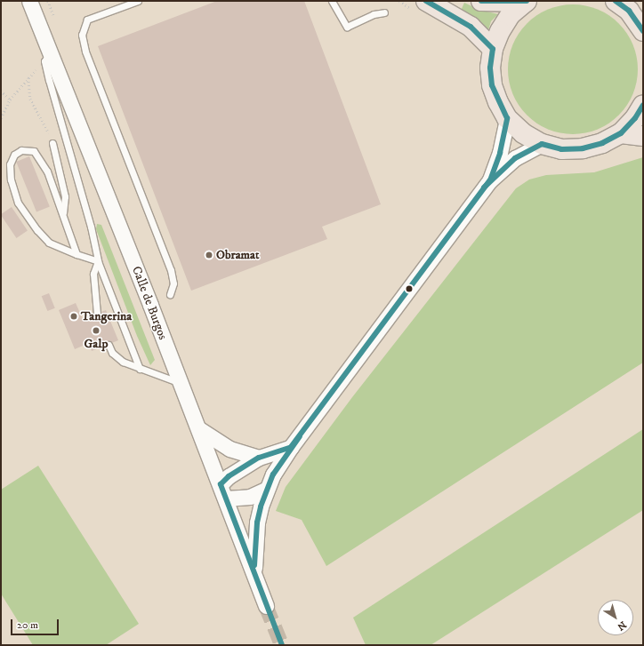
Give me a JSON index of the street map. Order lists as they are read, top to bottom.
{
  "streets": {
    "street": ["Calle de Burgos"]
  },
  "places": ["Obramat", "Tangerina", "Galp"],
  "scale_bar": "20 m",
  "north": "bottom right"
}
